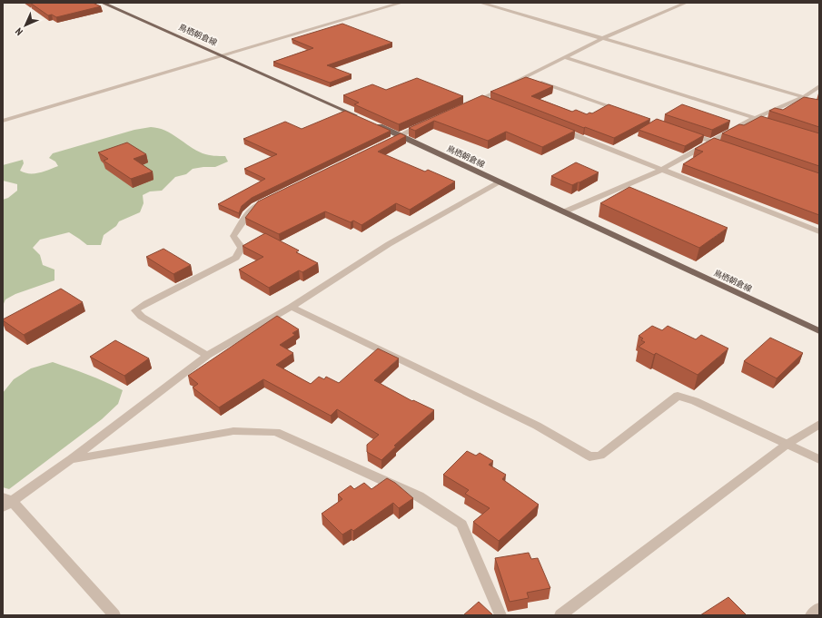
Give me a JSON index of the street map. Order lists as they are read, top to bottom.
{
  "streets": {
    "main road": ["鳥栖朝倉線"]
  },
  "north": "bottom left"
}
